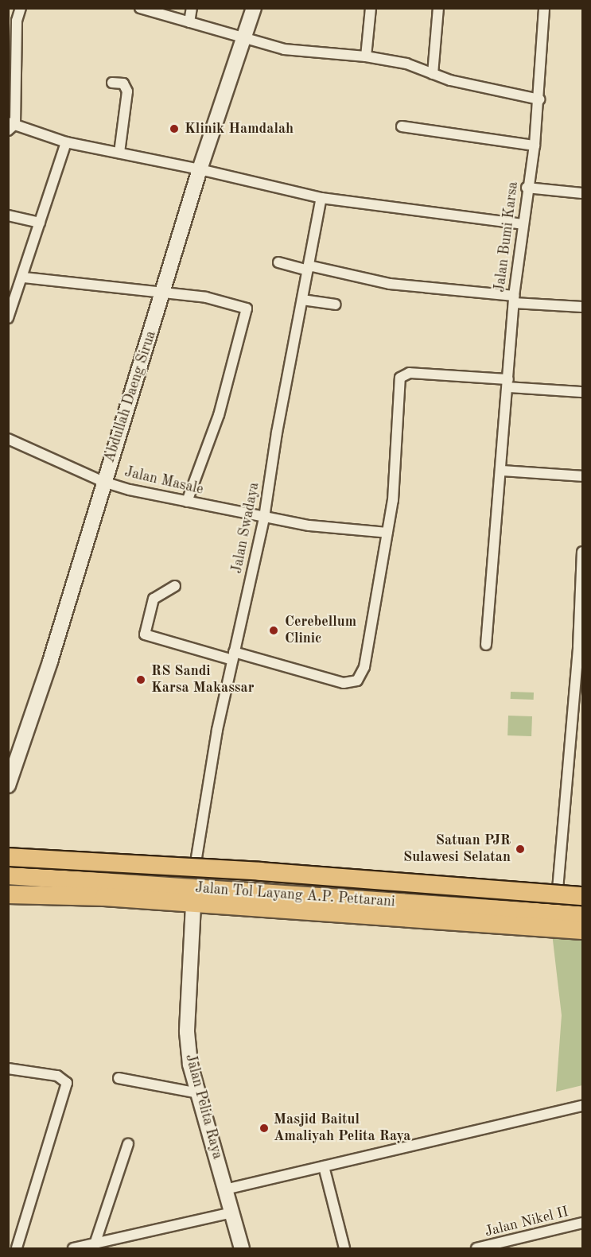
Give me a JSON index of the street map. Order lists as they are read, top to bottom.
{
  "streets": {
    "highway": ["Jalan Tol Layang A.P. Pettarani"],
    "main road": ["Abdullah Daeng Sirua", "Jalan Pelita Raya"],
    "street": [
      "Jalan Bumi Karsa",
      "Jalan Masale",
      "Jalan Swadaya",
      "Jalan Nikel II"
    ]
  },
  "crossings": [
    ["Abdullah Daeng Sirua", "Jalan Masale"],
    ["Jalan Masale", "Jalan Swadaya"]
  ],
  "places": [
    "Klinik Hamdalah",
    "Cerebellum Clinic",
    "RS Sandi Karsa Makassar",
    "Satuan PJR Sulawesi Selatan",
    "Masjid Baitul Amaliyah Pelita Raya"
  ]
}
